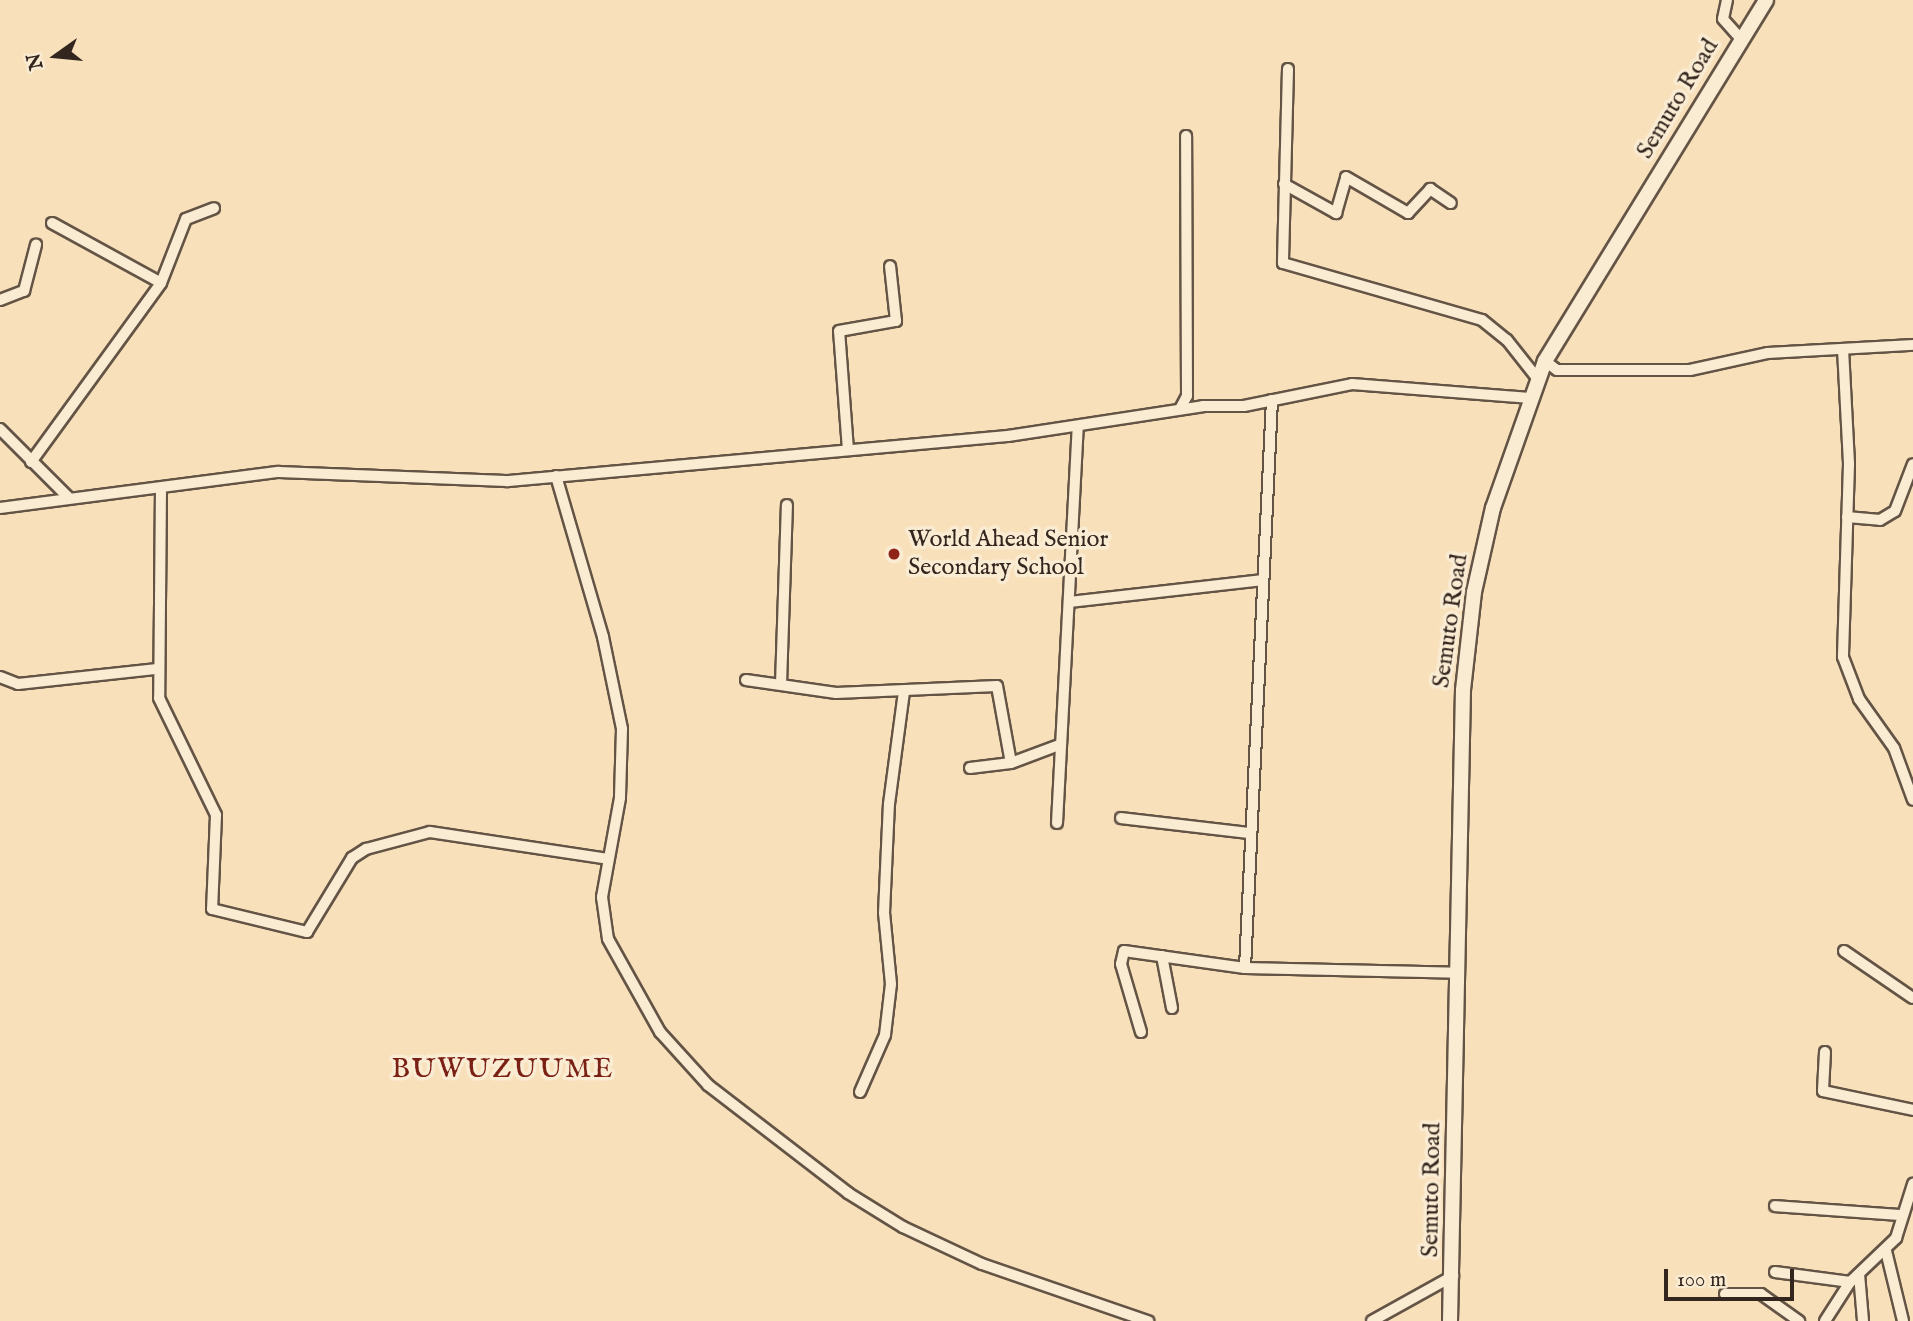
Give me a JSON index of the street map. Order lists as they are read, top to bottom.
{
  "streets": {
    "main road": ["Semuto Road"]
  },
  "districts": ["BUWUZUUME"],
  "places": ["World Ahead Senior Secondary School"],
  "scale_bar": "100 m",
  "north": "left"
}
